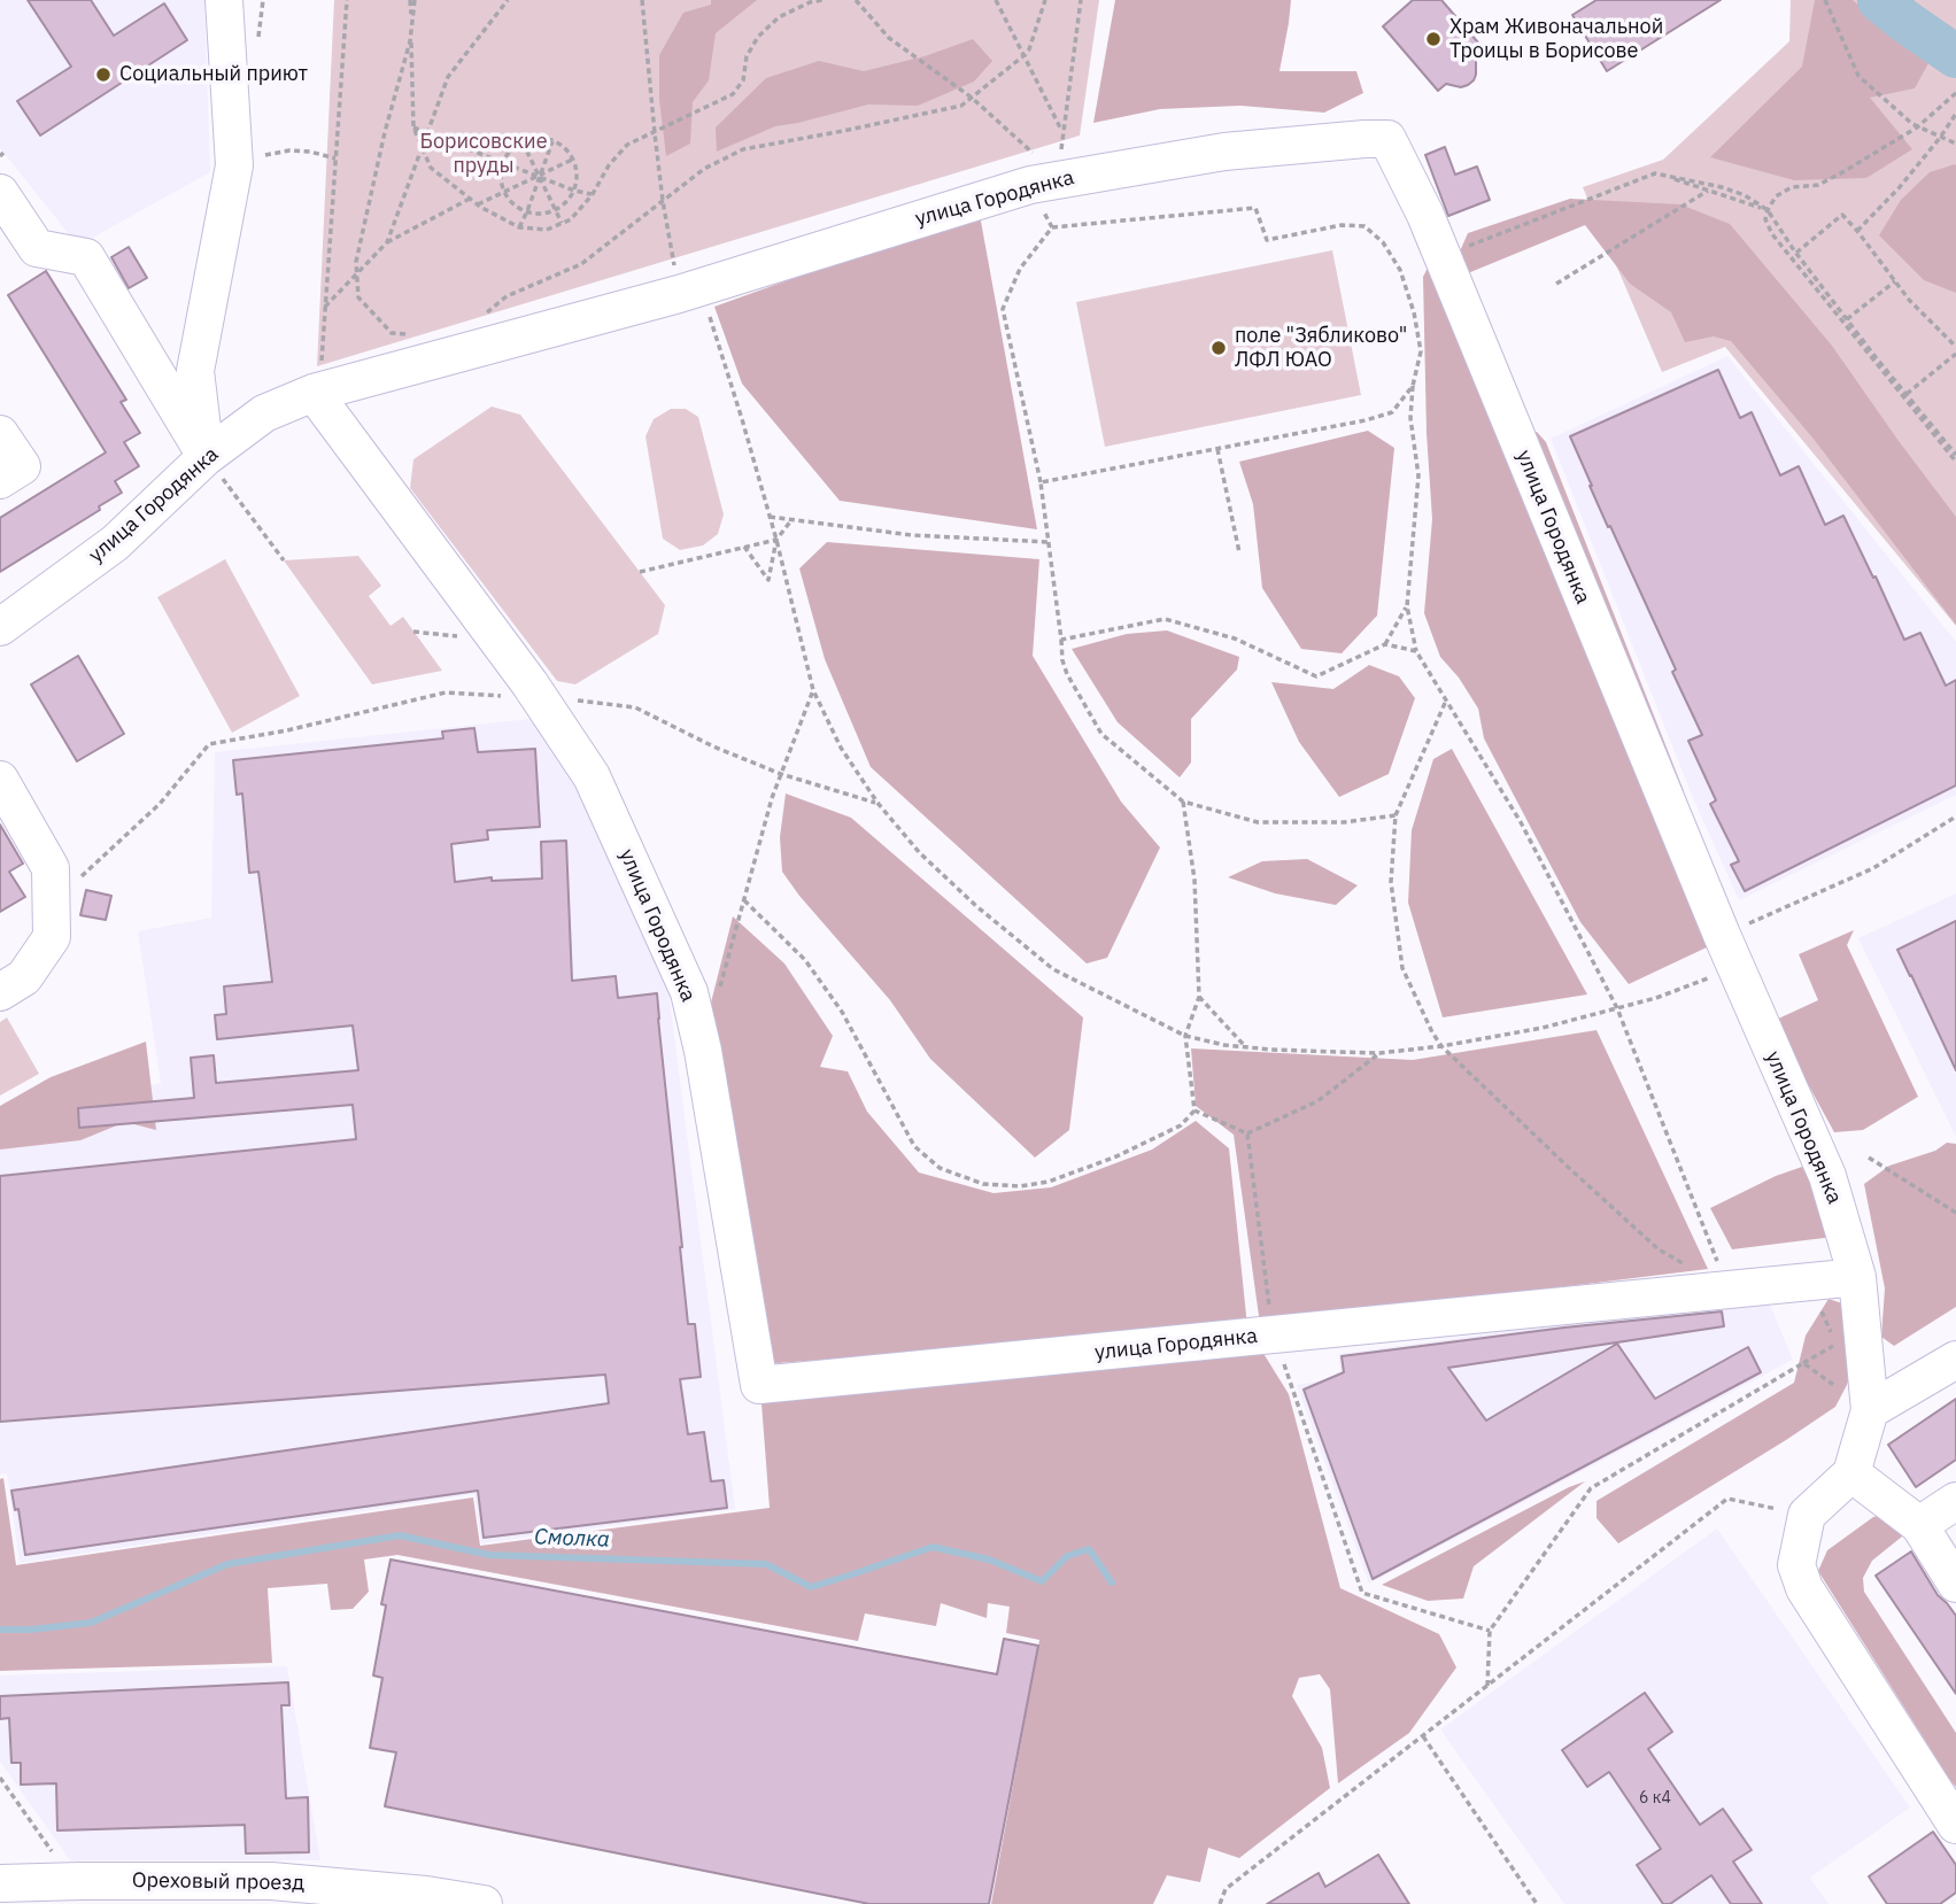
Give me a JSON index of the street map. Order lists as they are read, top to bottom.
{
  "streets": {
    "street": ["улица Городянка", "Ореховый проезд"]
  },
  "water": ["Смолка"],
  "parks": ["Борисовские пруды"],
  "places": ["Храм Живоначальной Троицы в Борисове", "Социальный приют", "поле \"Зябликово\" ЛФЛ ЮАО"],
  "house_numbers": ["6 к4"]
}
